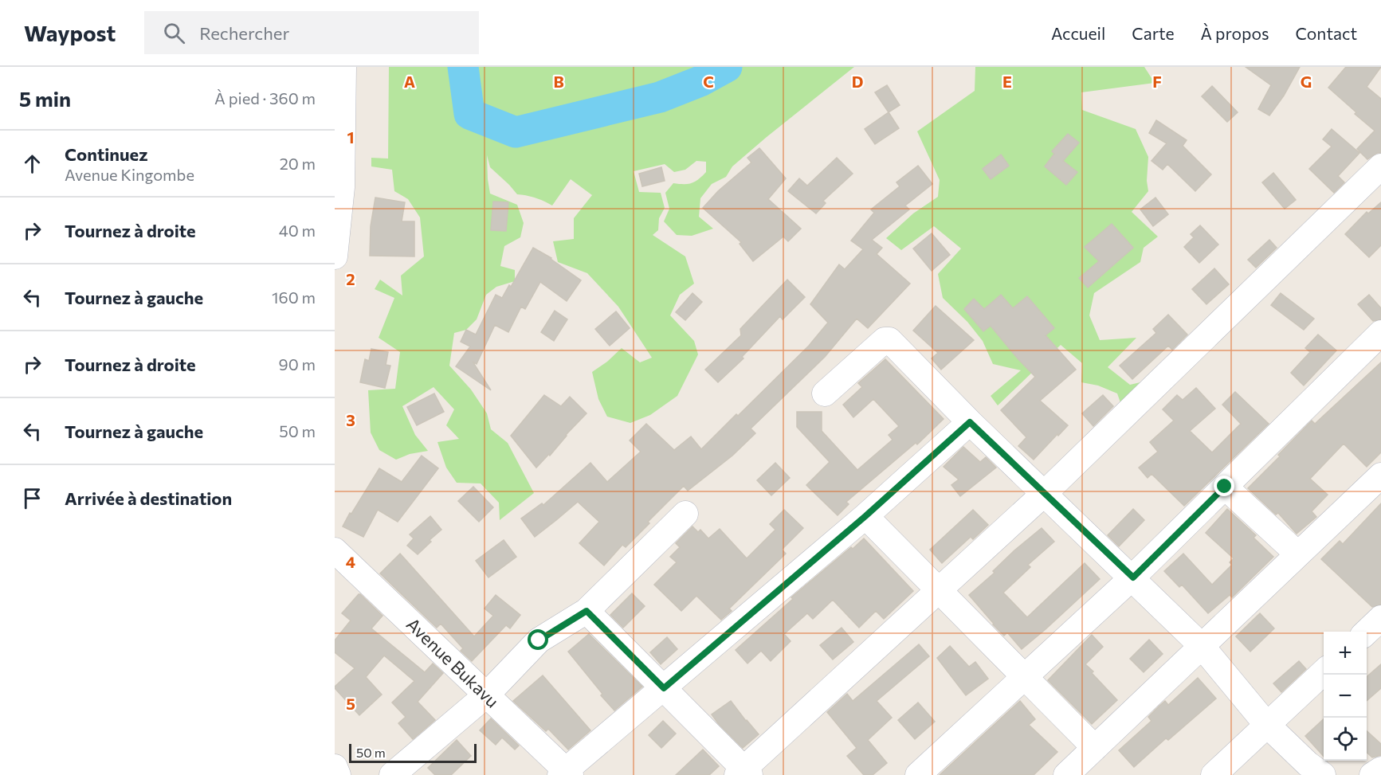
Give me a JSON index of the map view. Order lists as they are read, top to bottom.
{
  "streets": {
    "street": ["Avenue Bukavu"]
  },
  "scale_bar": "50 m",
  "page": {
    "header": "Waypost",
    "search": "Rechercher",
    "nav": [
      "Accueil",
      "Carte",
      "À propos",
      "Contact"
    ],
    "heading": ["5 min", "À pied · 360 m"],
    "list": [
      ["Continuez", "Avenue Kingombe", "20 m"],
      ["Tournez à droite", "40 m"],
      ["Tournez à gauche", "160 m"],
      ["Tournez à droite", "90 m"],
      ["Tournez à gauche", "50 m"],
      "Arrivée à destination"
    ],
    "map_buttons": ["+", "−"],
    "scale": "50 m"
  },
  "grid": {
    "columns": [
      "A",
      "B",
      "C",
      "D",
      "E",
      "F",
      "G"
    ],
    "rows": [
      "1",
      "2",
      "3",
      "4",
      "5"
    ]
  }
}
